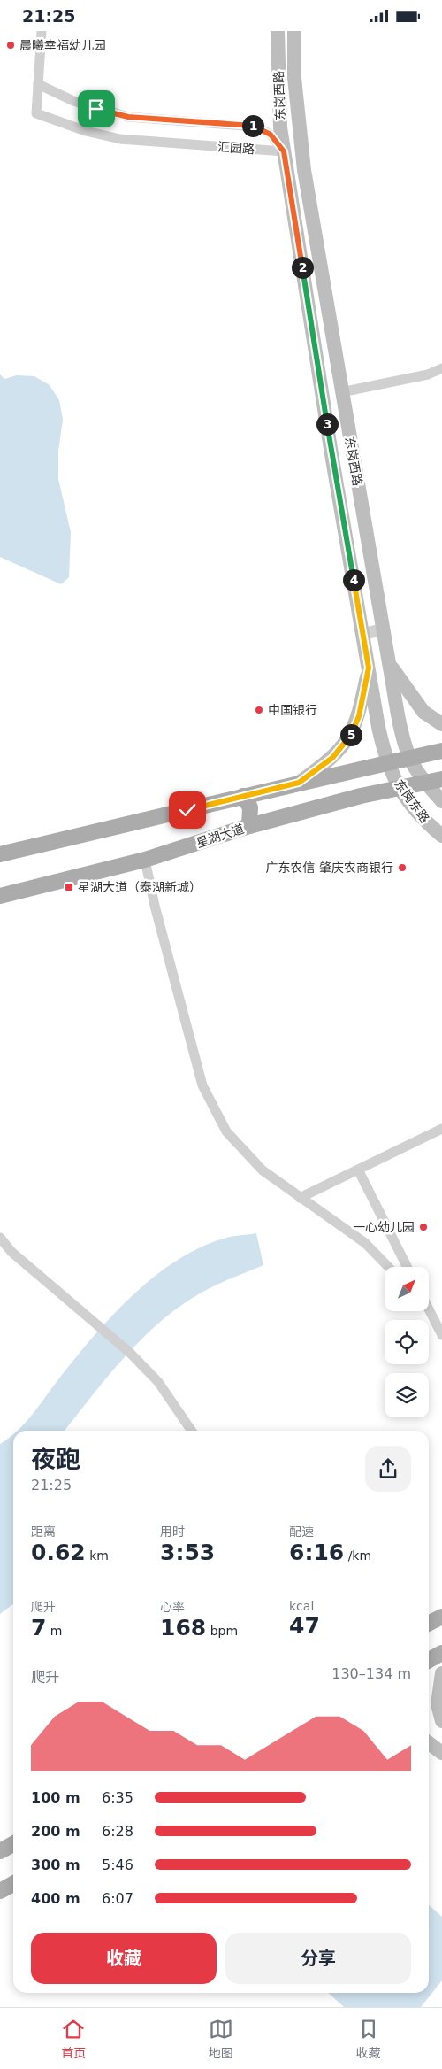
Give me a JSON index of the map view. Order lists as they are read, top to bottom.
{
  "streets": {
    "main road": ["东岗西路", "东岗东路", "星湖大道"],
    "street": ["汇园路"]
  },
  "crossings": [
    ["东岗西路", "汇园路"],
    ["东岗西路", "东岗东路"],
    ["东岗东路", "星湖大道"]
  ],
  "places": {
    "other": [
      "晨曦幸福幼儿园",
      "中国银行",
      "广东农信 肇庆农商银行",
      "一心幼儿园"
    ],
    "transit": ["星湖大道（泰湖新城）"]
  },
  "north": "top right",
  "page": {
    "status": "21:25",
    "pins": [
      "1",
      "2",
      "3",
      "4",
      "5"
    ],
    "heading": ["夜跑", "21:25"],
    "stats": [
      ["距离", "0.62 km"],
      ["用时", "3:53"],
      ["配速", "6:16 /km"],
      ["爬升", "7 m"],
      ["心率", "168 bpm"],
      ["kcal", "47"]
    ],
    "chart": ["爬升", "130–134 m"],
    "list": [
      {
        "name": "100 m",
        "note": "6:35"
      },
      {
        "name": "200 m",
        "note": "6:28"
      },
      {
        "name": "300 m",
        "note": "5:46"
      },
      {
        "name": "400 m",
        "note": "6:07"
      }
    ],
    "buttons": ["收藏", "分享"],
    "tabs": ["首页", "地图", "收藏"]
  }
}
